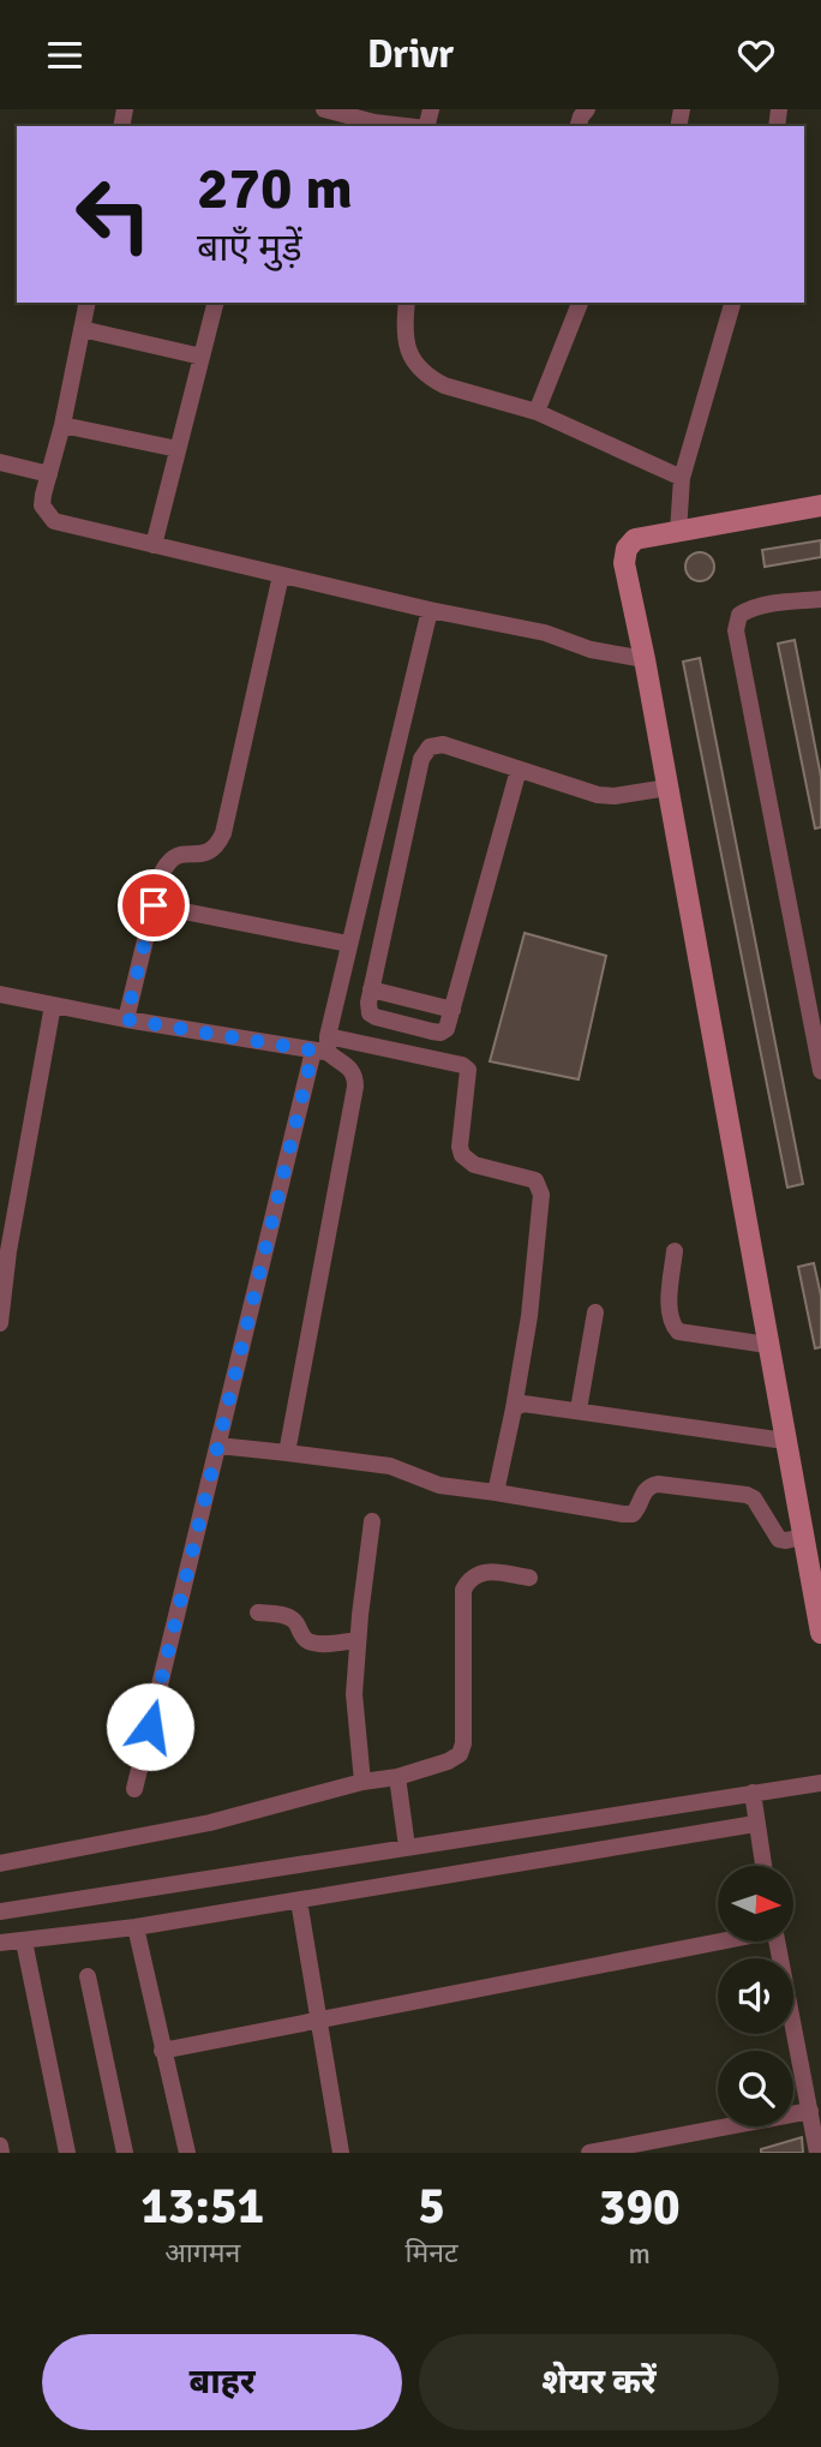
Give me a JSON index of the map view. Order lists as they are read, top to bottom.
{
  "north": "right",
  "page": {
    "header": "Drivr",
    "turn": ["270 m", "बाएँ मुड़ें"],
    "eta": [
      "13:51",
      "आगमन",
      "5",
      "मिनट",
      "390",
      "m"
    ],
    "buttons": ["बाहर", "शेयर करें"]
  }
}
